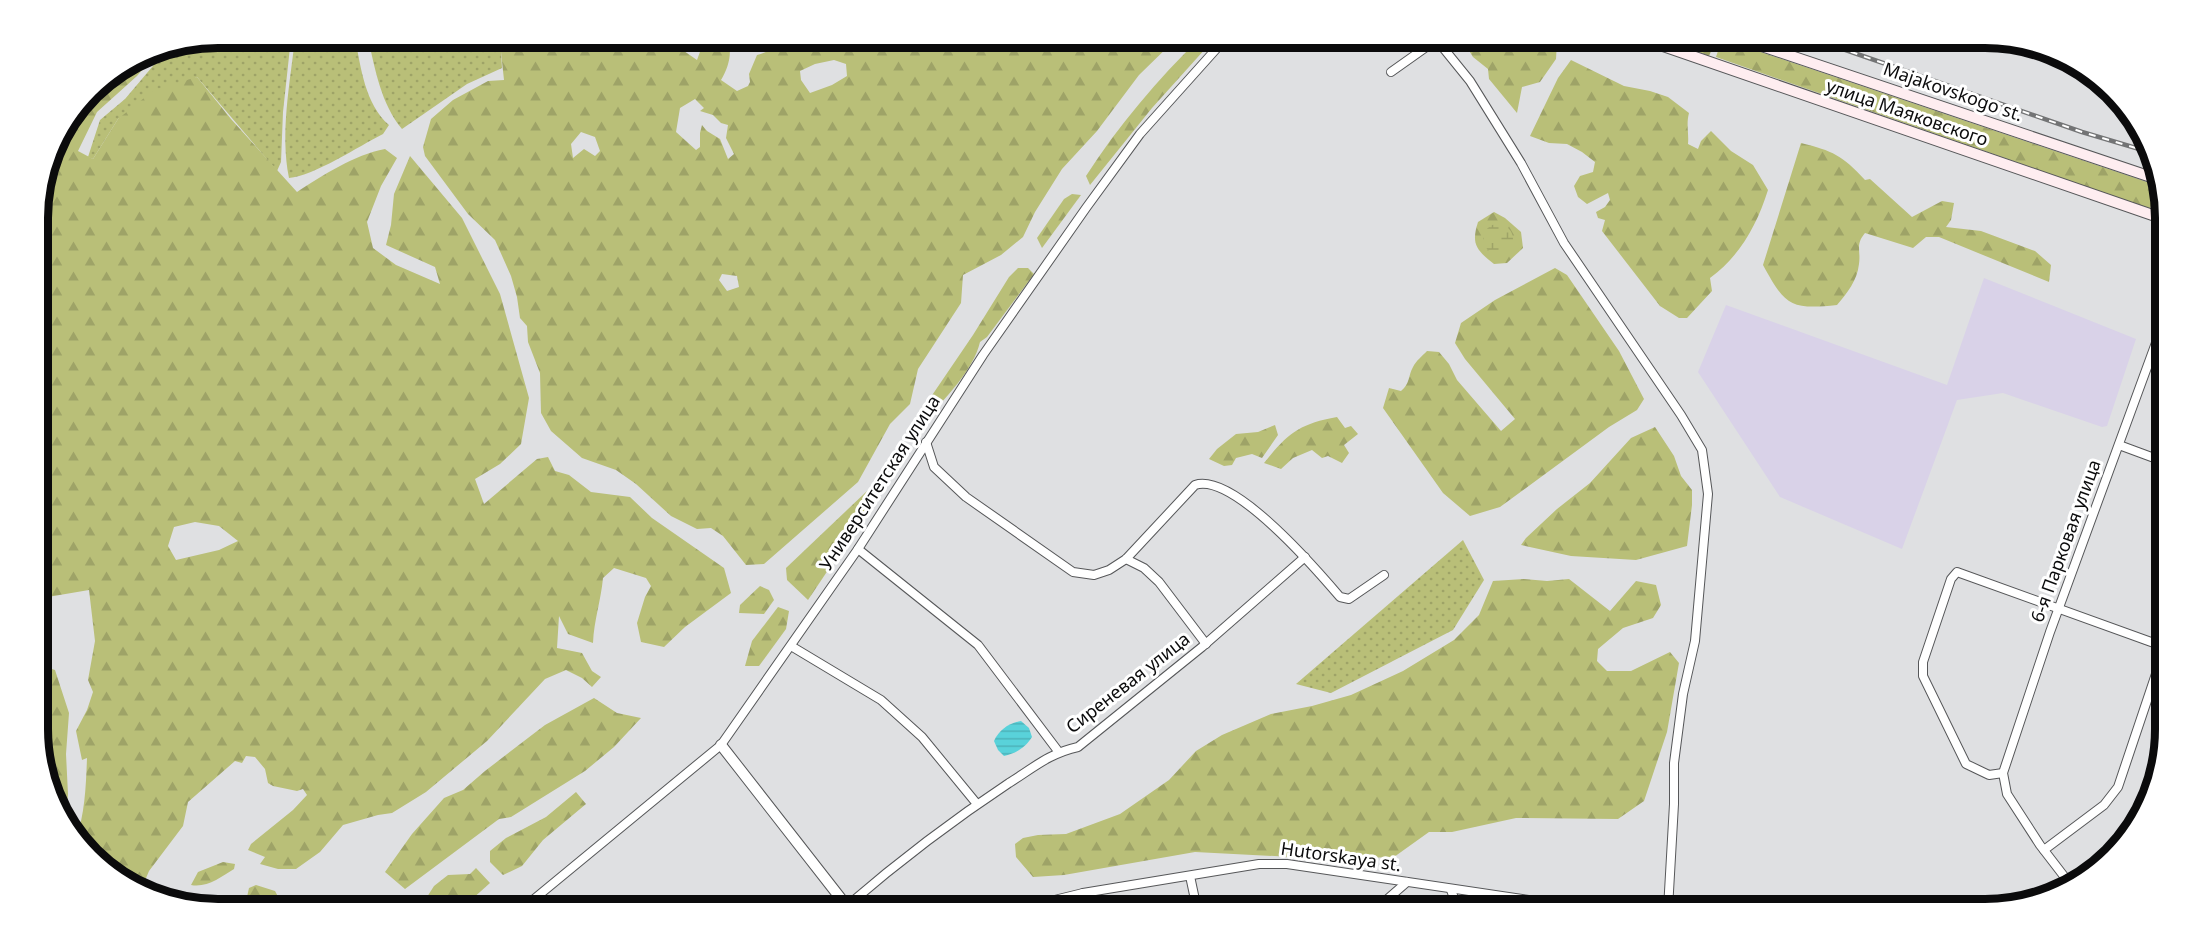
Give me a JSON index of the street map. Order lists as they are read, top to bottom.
{
  "streets": {
    "main road": ["Majakovskogo st.", "улица Маяковского"],
    "street": [
      "Университетская улица",
      "6-я Парковая улица",
      "Сиреневая улица",
      "Hutorskaya st."
    ]
  }
}
